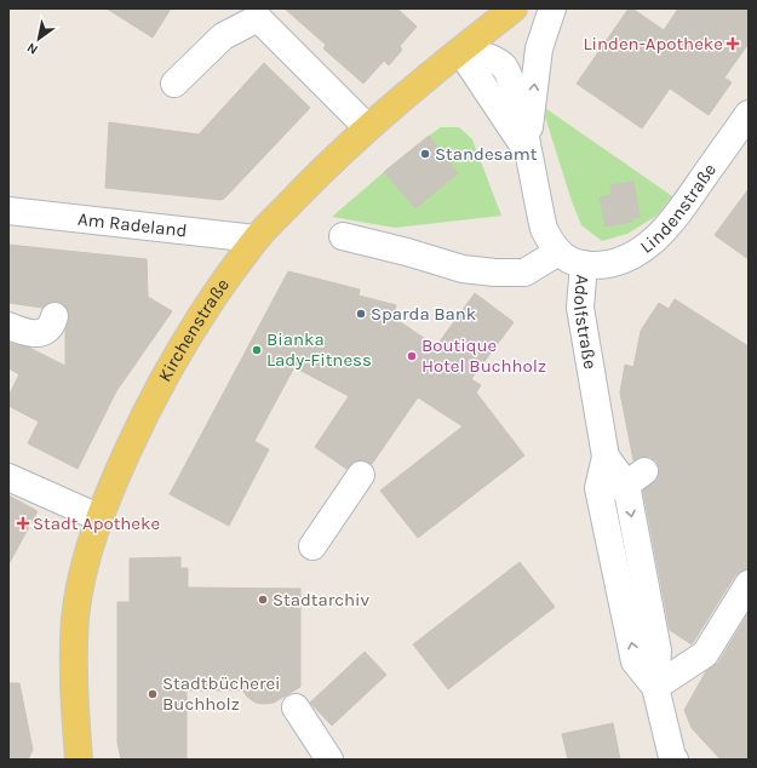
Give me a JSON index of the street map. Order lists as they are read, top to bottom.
{
  "streets": {
    "main road": ["Kirchenstraße"],
    "street": ["Lindenstraße", "Am Radeland", "Adolfstraße"]
  },
  "crossings": [
    ["Lindenstraße", "Adolfstraße"],
    ["Am Radeland", "Kirchenstraße"],
    ["Adolfstraße", "Kirchenstraße"]
  ],
  "places": {
    "health": ["Linden-Apotheke", "Stadt Apotheke"],
    "other": [
      "Standesamt",
      "Sparda Bank",
      "Bianka Lady-Fitness",
      "Boutique Hotel Buchholz",
      "Stadtarchiv",
      "Stadtbücherei Buchholz"
    ]
  },
  "north": "bottom left"
}
